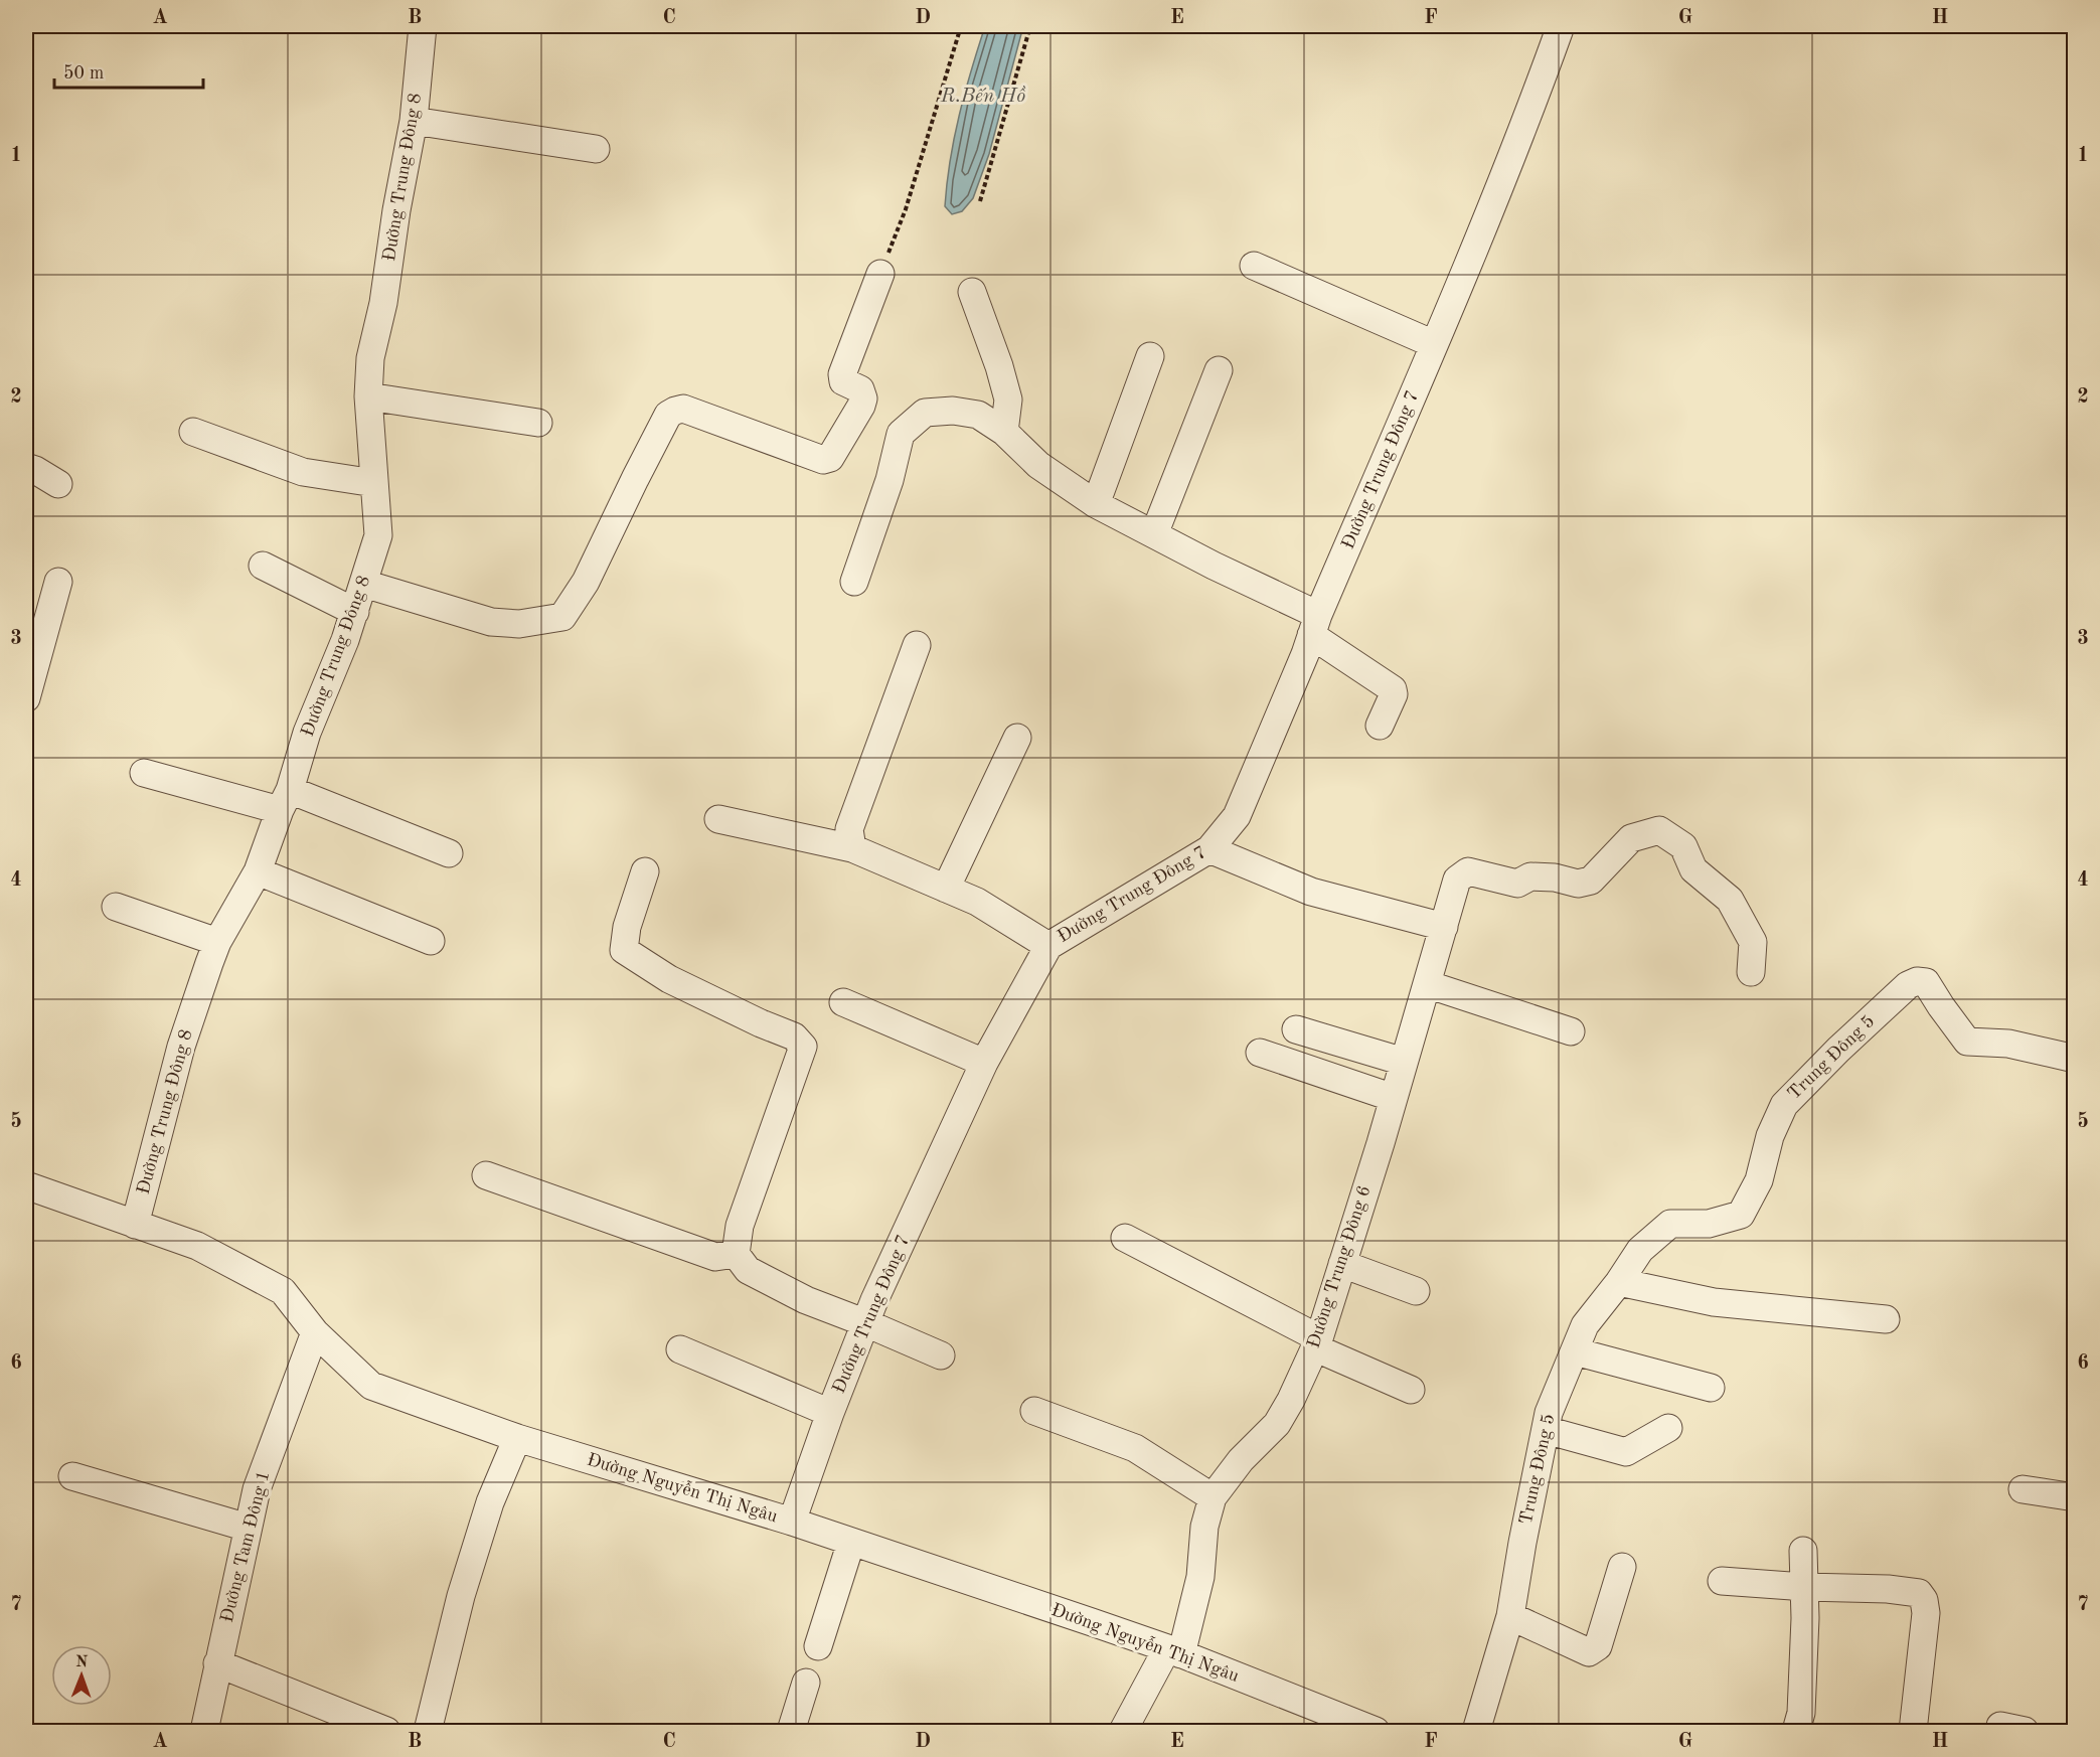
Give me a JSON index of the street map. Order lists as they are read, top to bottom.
{
  "streets": {
    "street": [
      "Đường Trung Đông 8",
      "Đường Trung Đông 7",
      "Trung Đông 5",
      "Đường Trung Đông 6",
      "Đường Nguyễn Thị Ngâu",
      "Đường Tam Đông 1"
    ]
  },
  "crossings": [
    ["Đường Trung Đông 8", "Đường Nguyễn Thị Ngâu"],
    ["Đường Trung Đông 7", "Đường Nguyễn Thị Ngâu"],
    ["Đường Trung Đông 6", "Đường Nguyễn Thị Ngâu"],
    ["Đường Nguyễn Thị Ngâu", "Đường Tam Đông 1"]
  ],
  "water": ["R.Bến Hồ"],
  "scale_bar": "50 m",
  "north": "top",
  "grid": {
    "columns": [
      "A",
      "B",
      "C",
      "D",
      "E",
      "F",
      "G",
      "H"
    ],
    "rows": [
      "1",
      "2",
      "3",
      "4",
      "5",
      "6",
      "7"
    ]
  }
}
